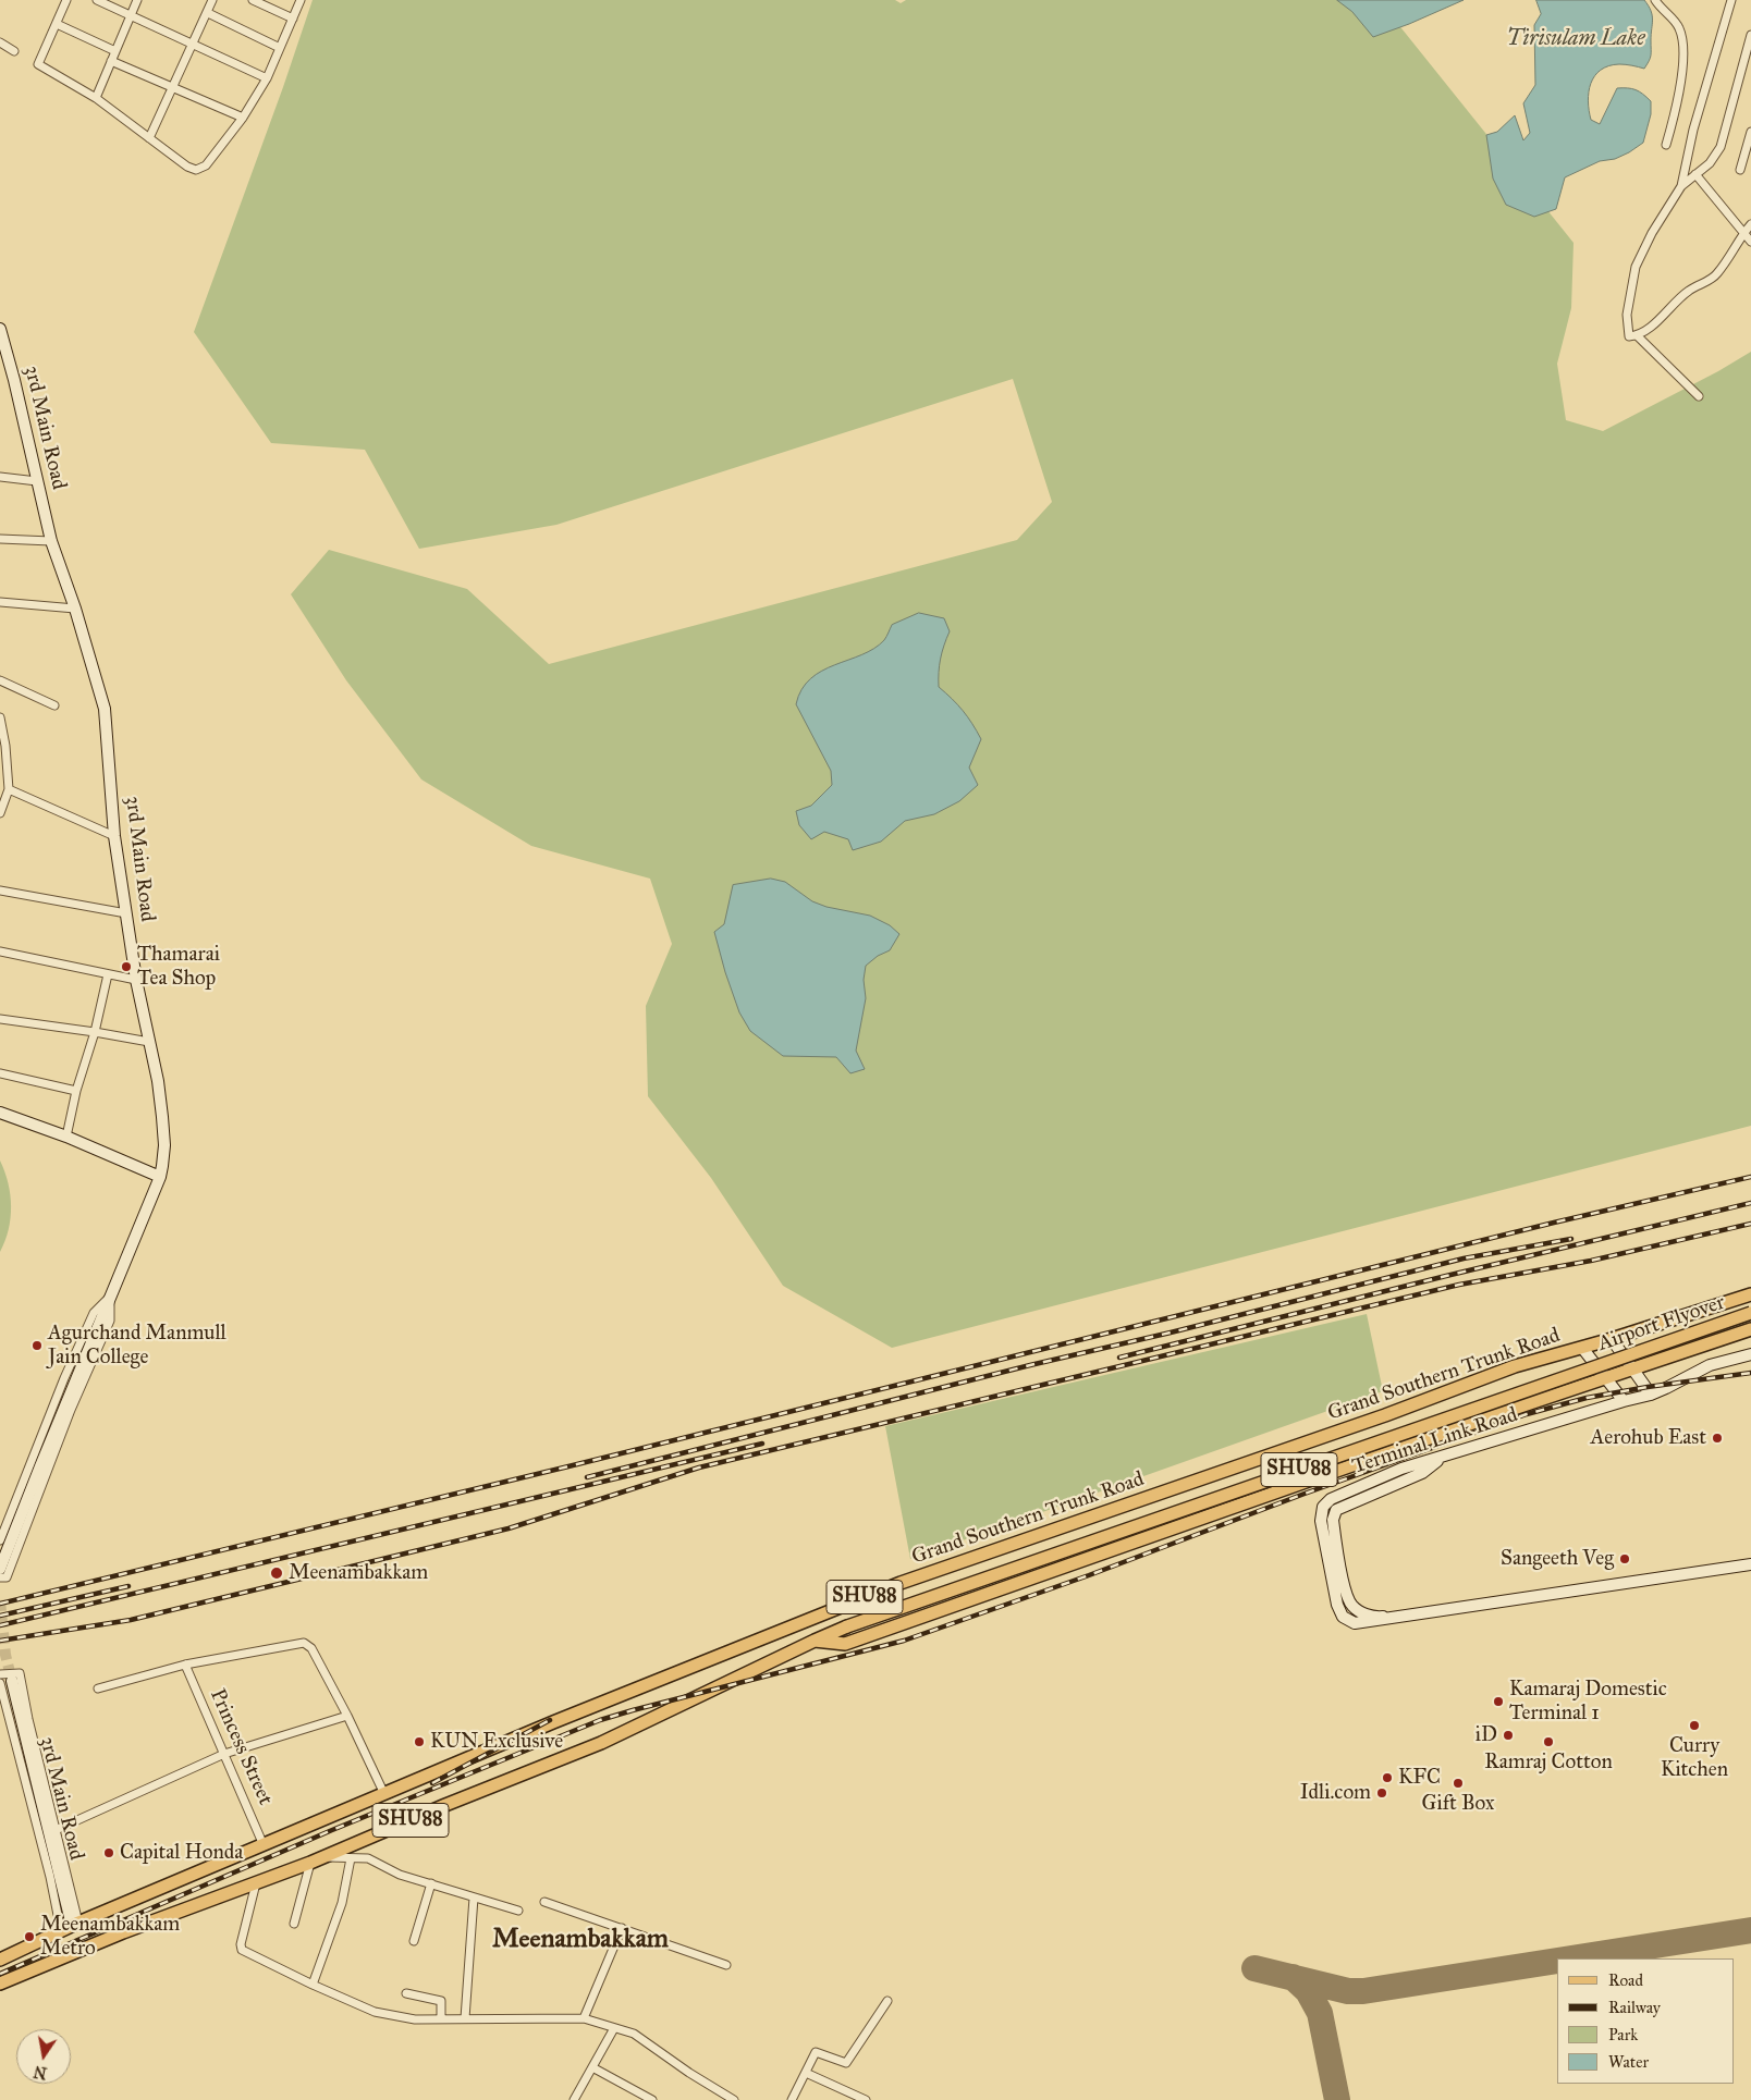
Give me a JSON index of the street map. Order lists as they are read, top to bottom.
{
  "streets": {
    "main road": ["Airport Flyover", "Grand Southern Trunk Road", "SHU88"],
    "street": ["3rd Main Road", "Terminal Link Road", "Princess Street"]
  },
  "crossings": [
    ["3rd Main Road", "Grand Southern Trunk Road"],
    ["Airport Flyover", "SHU88"],
    ["Grand Southern Trunk Road", "Princess Street"]
  ],
  "districts": ["Meenambakkam"],
  "water": ["Tirisulam Lake"],
  "places": [
    "Thamarai Tea Shop",
    "Agurchand Manmull Jain College",
    "Aerohub East",
    "Sangeeth Veg",
    "Meenambakkam",
    "Kamaraj Domestic Terminal 1",
    "Curry Kitchen",
    "iD",
    "KUN Exclusive",
    "Ramraj Cotton",
    "KFC",
    "Gift Box",
    "Idli.com",
    "Capital Honda",
    "Meenambakkam Metro"
  ],
  "legend": [
    "Road",
    "Railway",
    "Park",
    "Water"
  ],
  "north": "bottom"
}
